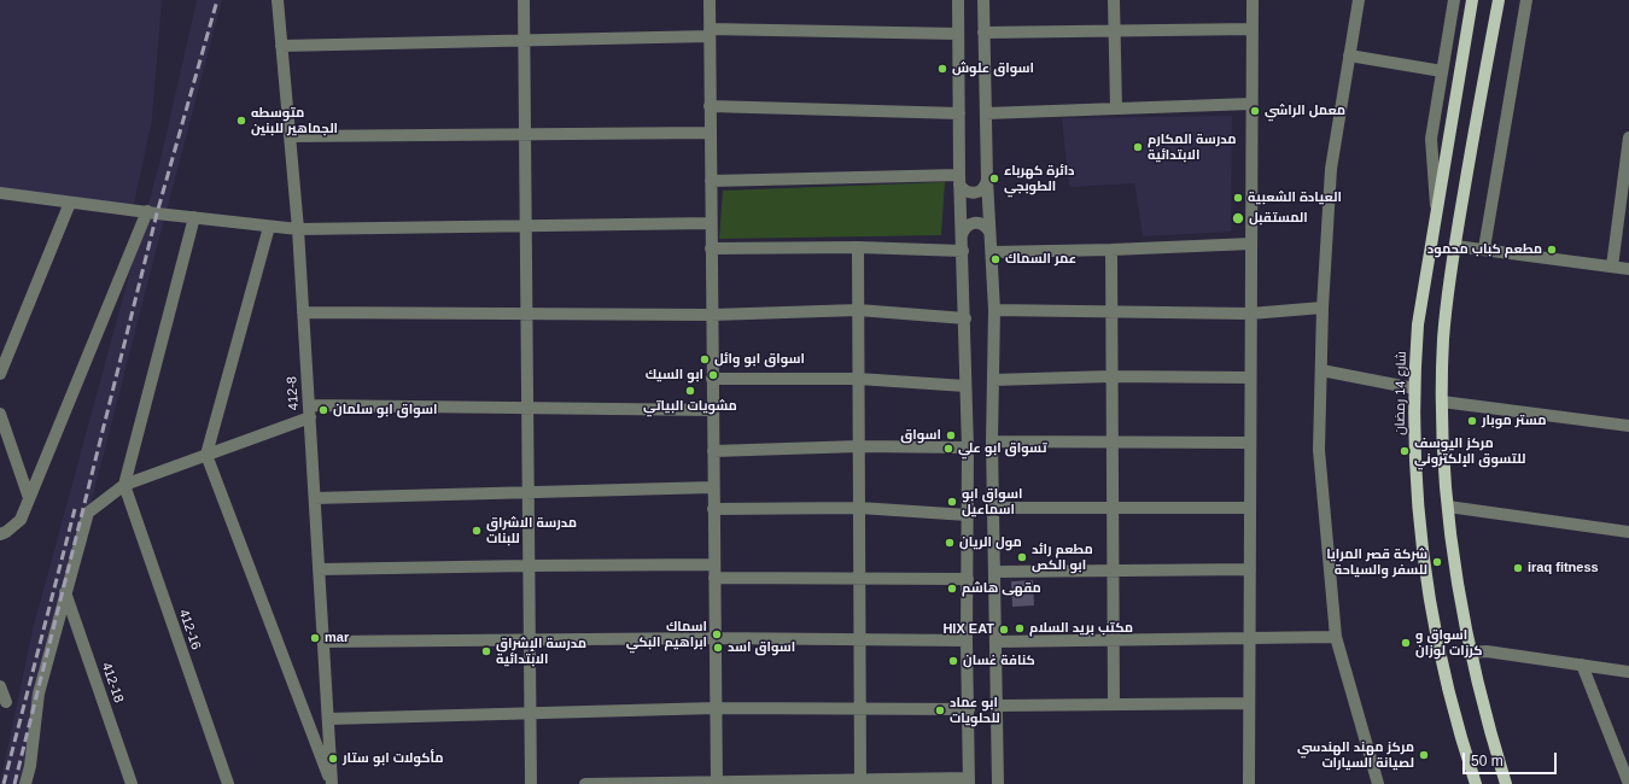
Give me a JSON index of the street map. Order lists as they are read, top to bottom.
{
  "streets": {
    "main road": ["شارع 14 رمضان"],
    "street": ["412-8", "412-16", "412-18"]
  },
  "places": [
    "اسواق علوش",
    "معمل الراشي",
    "متوسطه الجماهير للبنين",
    "مدرسة المكارم الابتدائية",
    "دائرة كهرباء الطوبجي",
    "العيادة الشعبية",
    "المستقبل",
    "مطعم كباب محمود",
    "عمر السماك",
    "اسواق ابو وائل",
    "ابو السيك",
    "مشويات البياتي",
    "اسواق ابو سلمان",
    "مستر موبار",
    "اسواق",
    "تسواق ابو علي",
    "مركز اليوسف للتسوق الإلكتروني",
    "اسواق ابو اسماعيل",
    "مدرسة الاشراق للبنات",
    "مول الريان",
    "مطعم رائد ابو الكص",
    "شركة قصر المرايا للسفر والسياحة",
    "iraq fitness",
    "مقهى هاشم",
    "مكتب بريد السلام",
    "HIX EAT",
    "اسماك ابراهيم البكي",
    "mar",
    "اسواق و كرزات لوزان",
    "اسواق اسد",
    "مدرسة الإشراق الابتدائية",
    "كنافة غسان",
    "ابو عماد للحلويات",
    "مركز مهند الهندسي لصيانة السيارات",
    "مأكولات ابو ستار"
  ],
  "scale_bar": "50 m"
}
